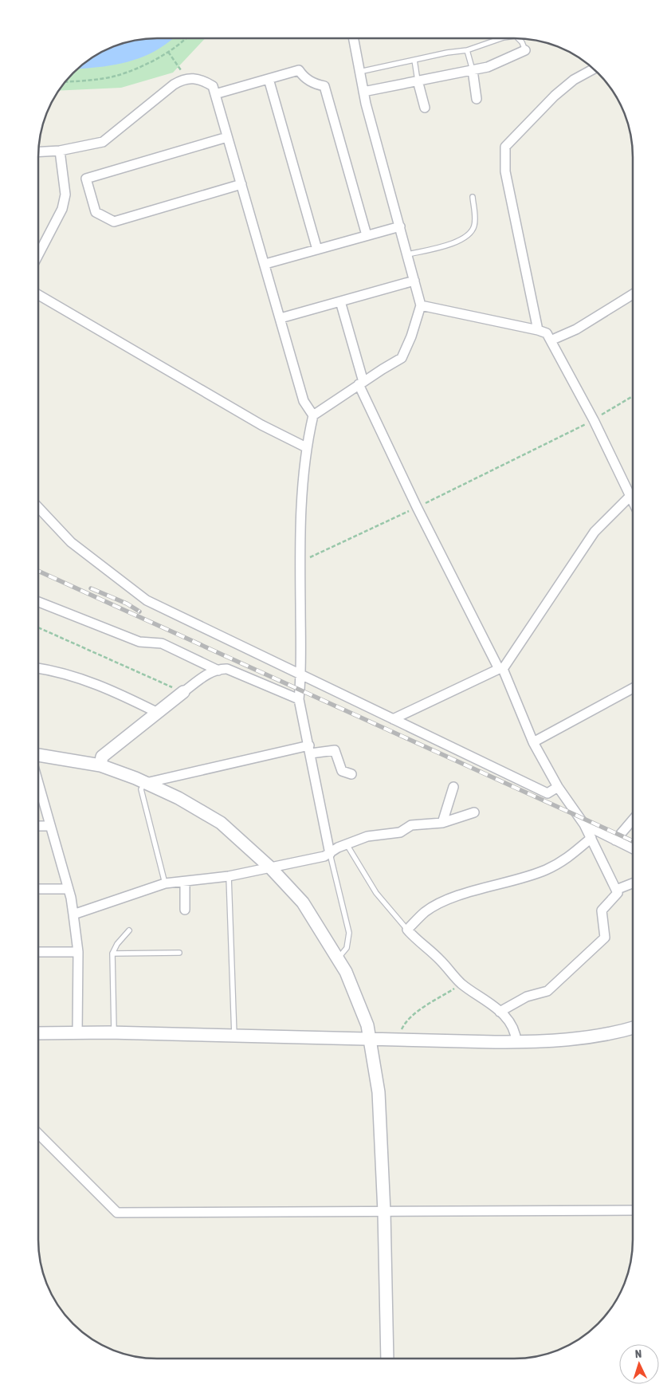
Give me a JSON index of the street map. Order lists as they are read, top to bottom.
{
  "north": "top"
}
